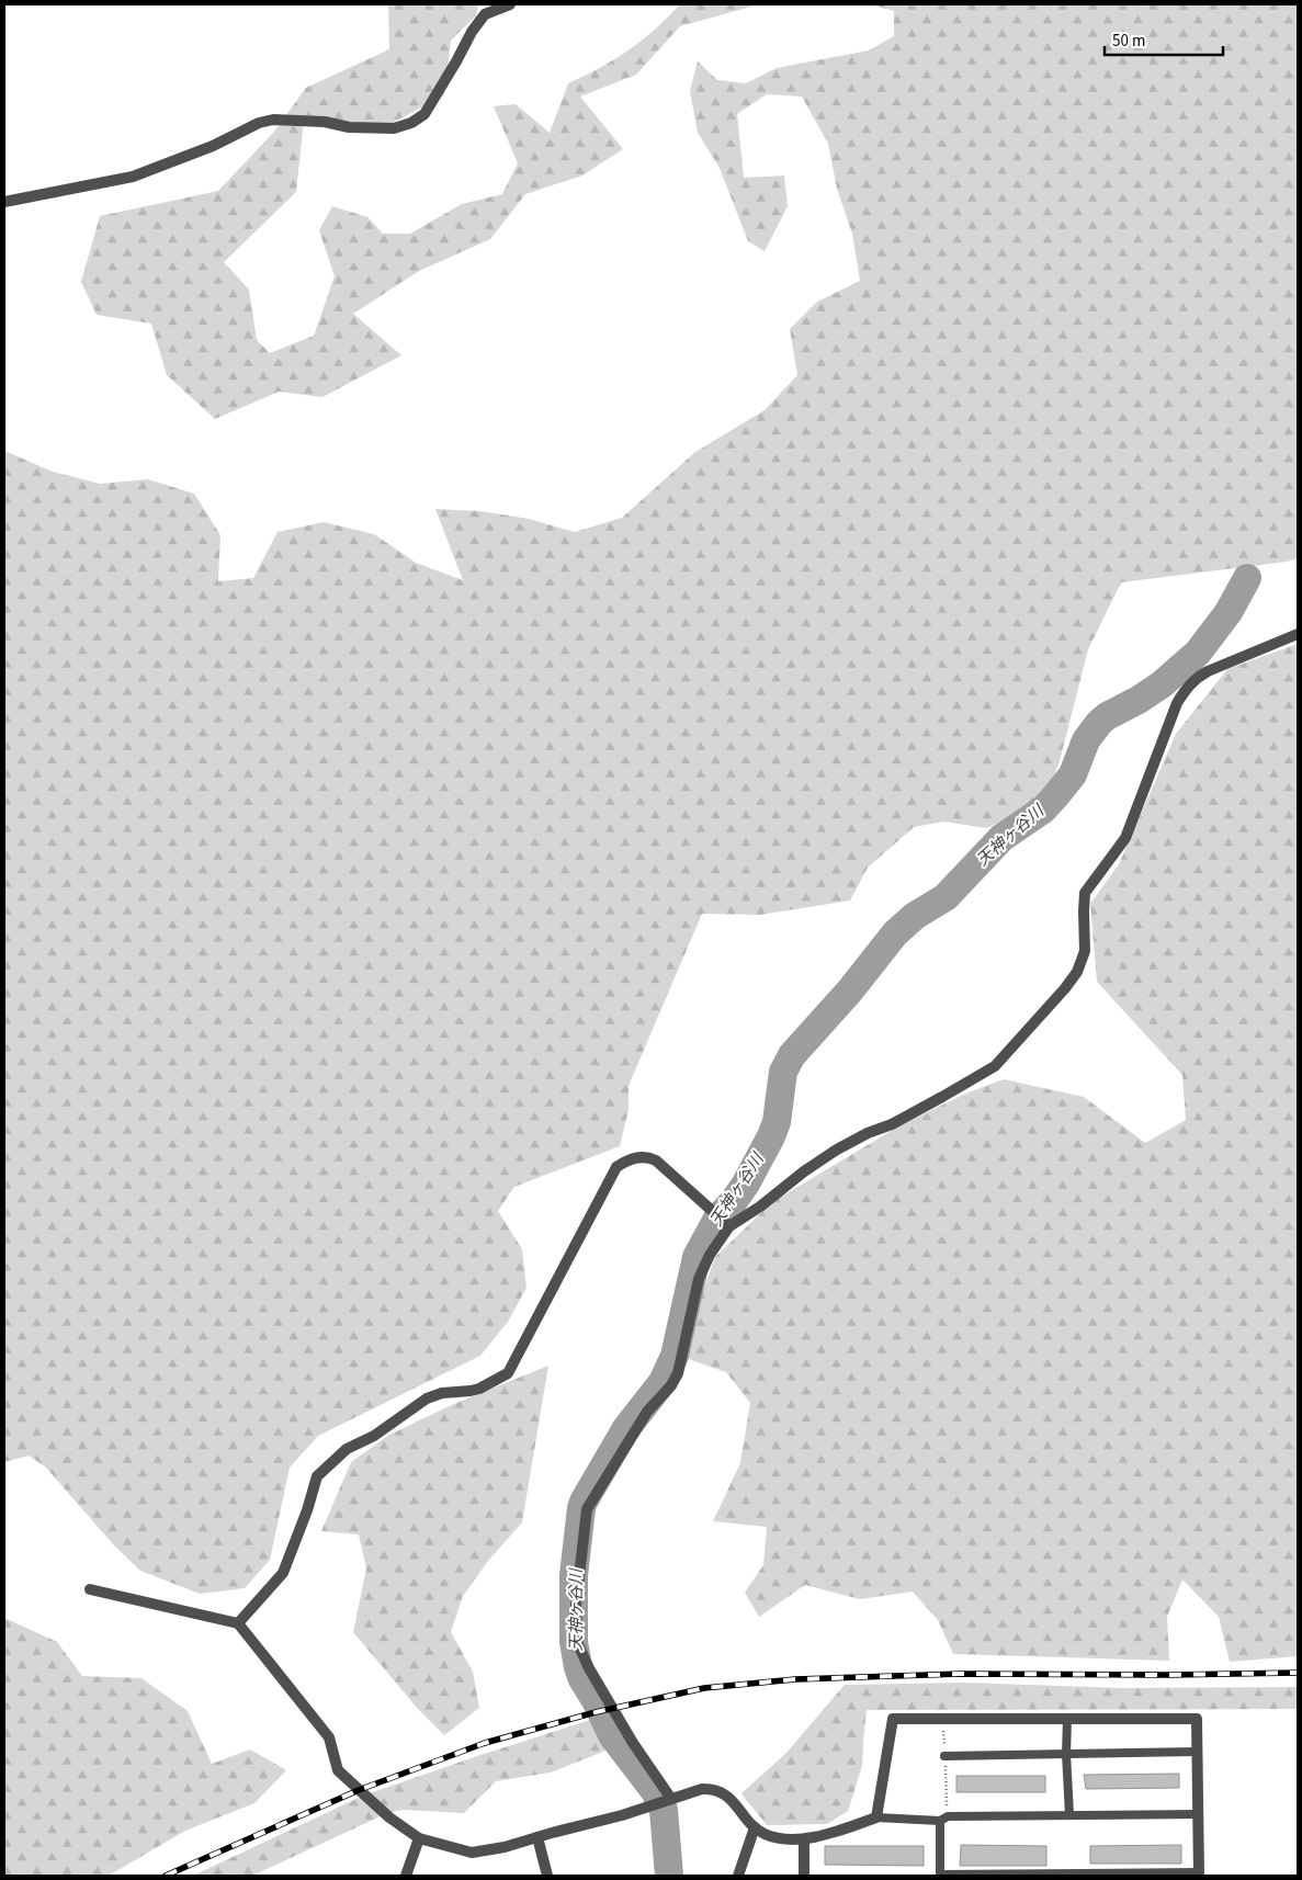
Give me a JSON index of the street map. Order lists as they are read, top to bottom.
{
  "water": ["天神ヶ谷川"],
  "scale_bar": "50 m"
}
